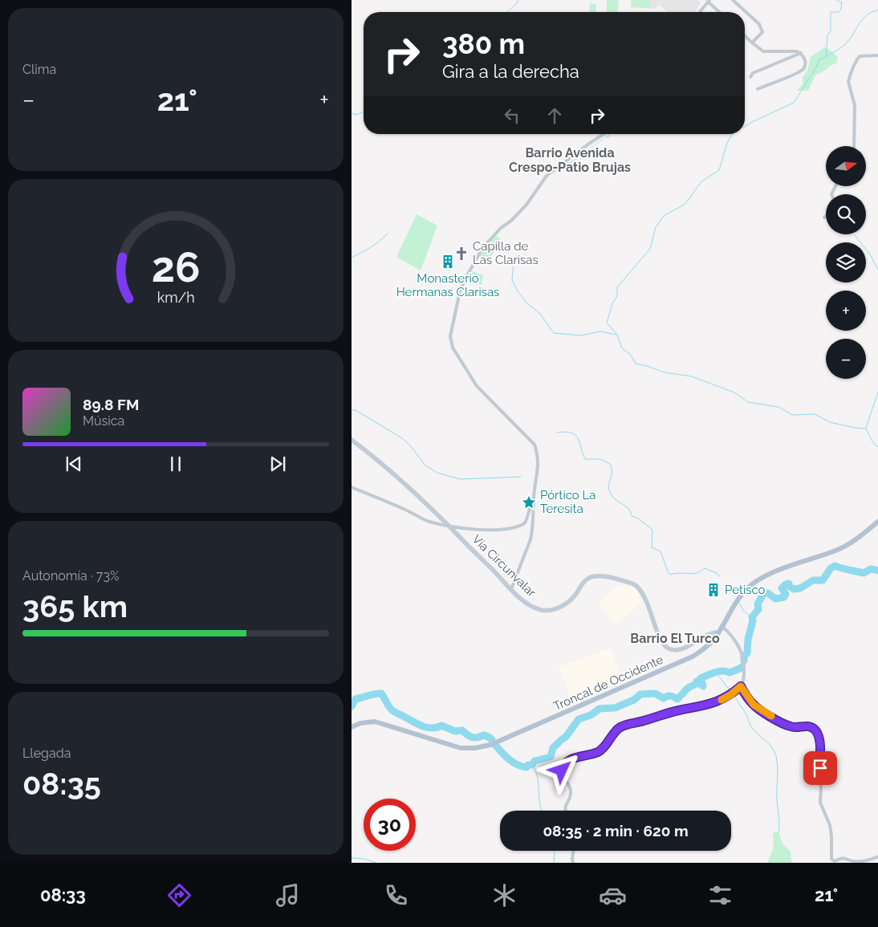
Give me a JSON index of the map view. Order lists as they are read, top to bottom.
{
  "streets": {
    "main road": ["Vía Circunvalar", "Troncal de Occidente"]
  },
  "crossings": [
    ["Vía Circunvalar", "Troncal de Occidente"]
  ],
  "districts": ["Barrio Avenida Crespo-Patio Brujas", "Barrio El Turco"],
  "places": {
    "church": ["Capilla de Las Clarisas"],
    "building": ["Monasterio Hermanas Clarisas", "Petisco"],
    "place": ["Pórtico La Teresita"]
  },
  "north": "right",
  "page": {
    "tile": [
      "Clima",
      ["Autonomía · 73%", "365 km"],
      ["Llegada", "08:35"]
    ],
    "turn": ["380 m", "Gira a la derecha"],
    "heat": ["−", "21°", "+"],
    "map_buttons": ["+", "−"],
    "song": ["89.8 FM", "Música"],
    "limit": "30",
    "trip": "08:35 · 2 min · 620 m",
    "tabs": ["08:33", "21°"],
    "gauge": ["26", "km/h"]
  }
}
